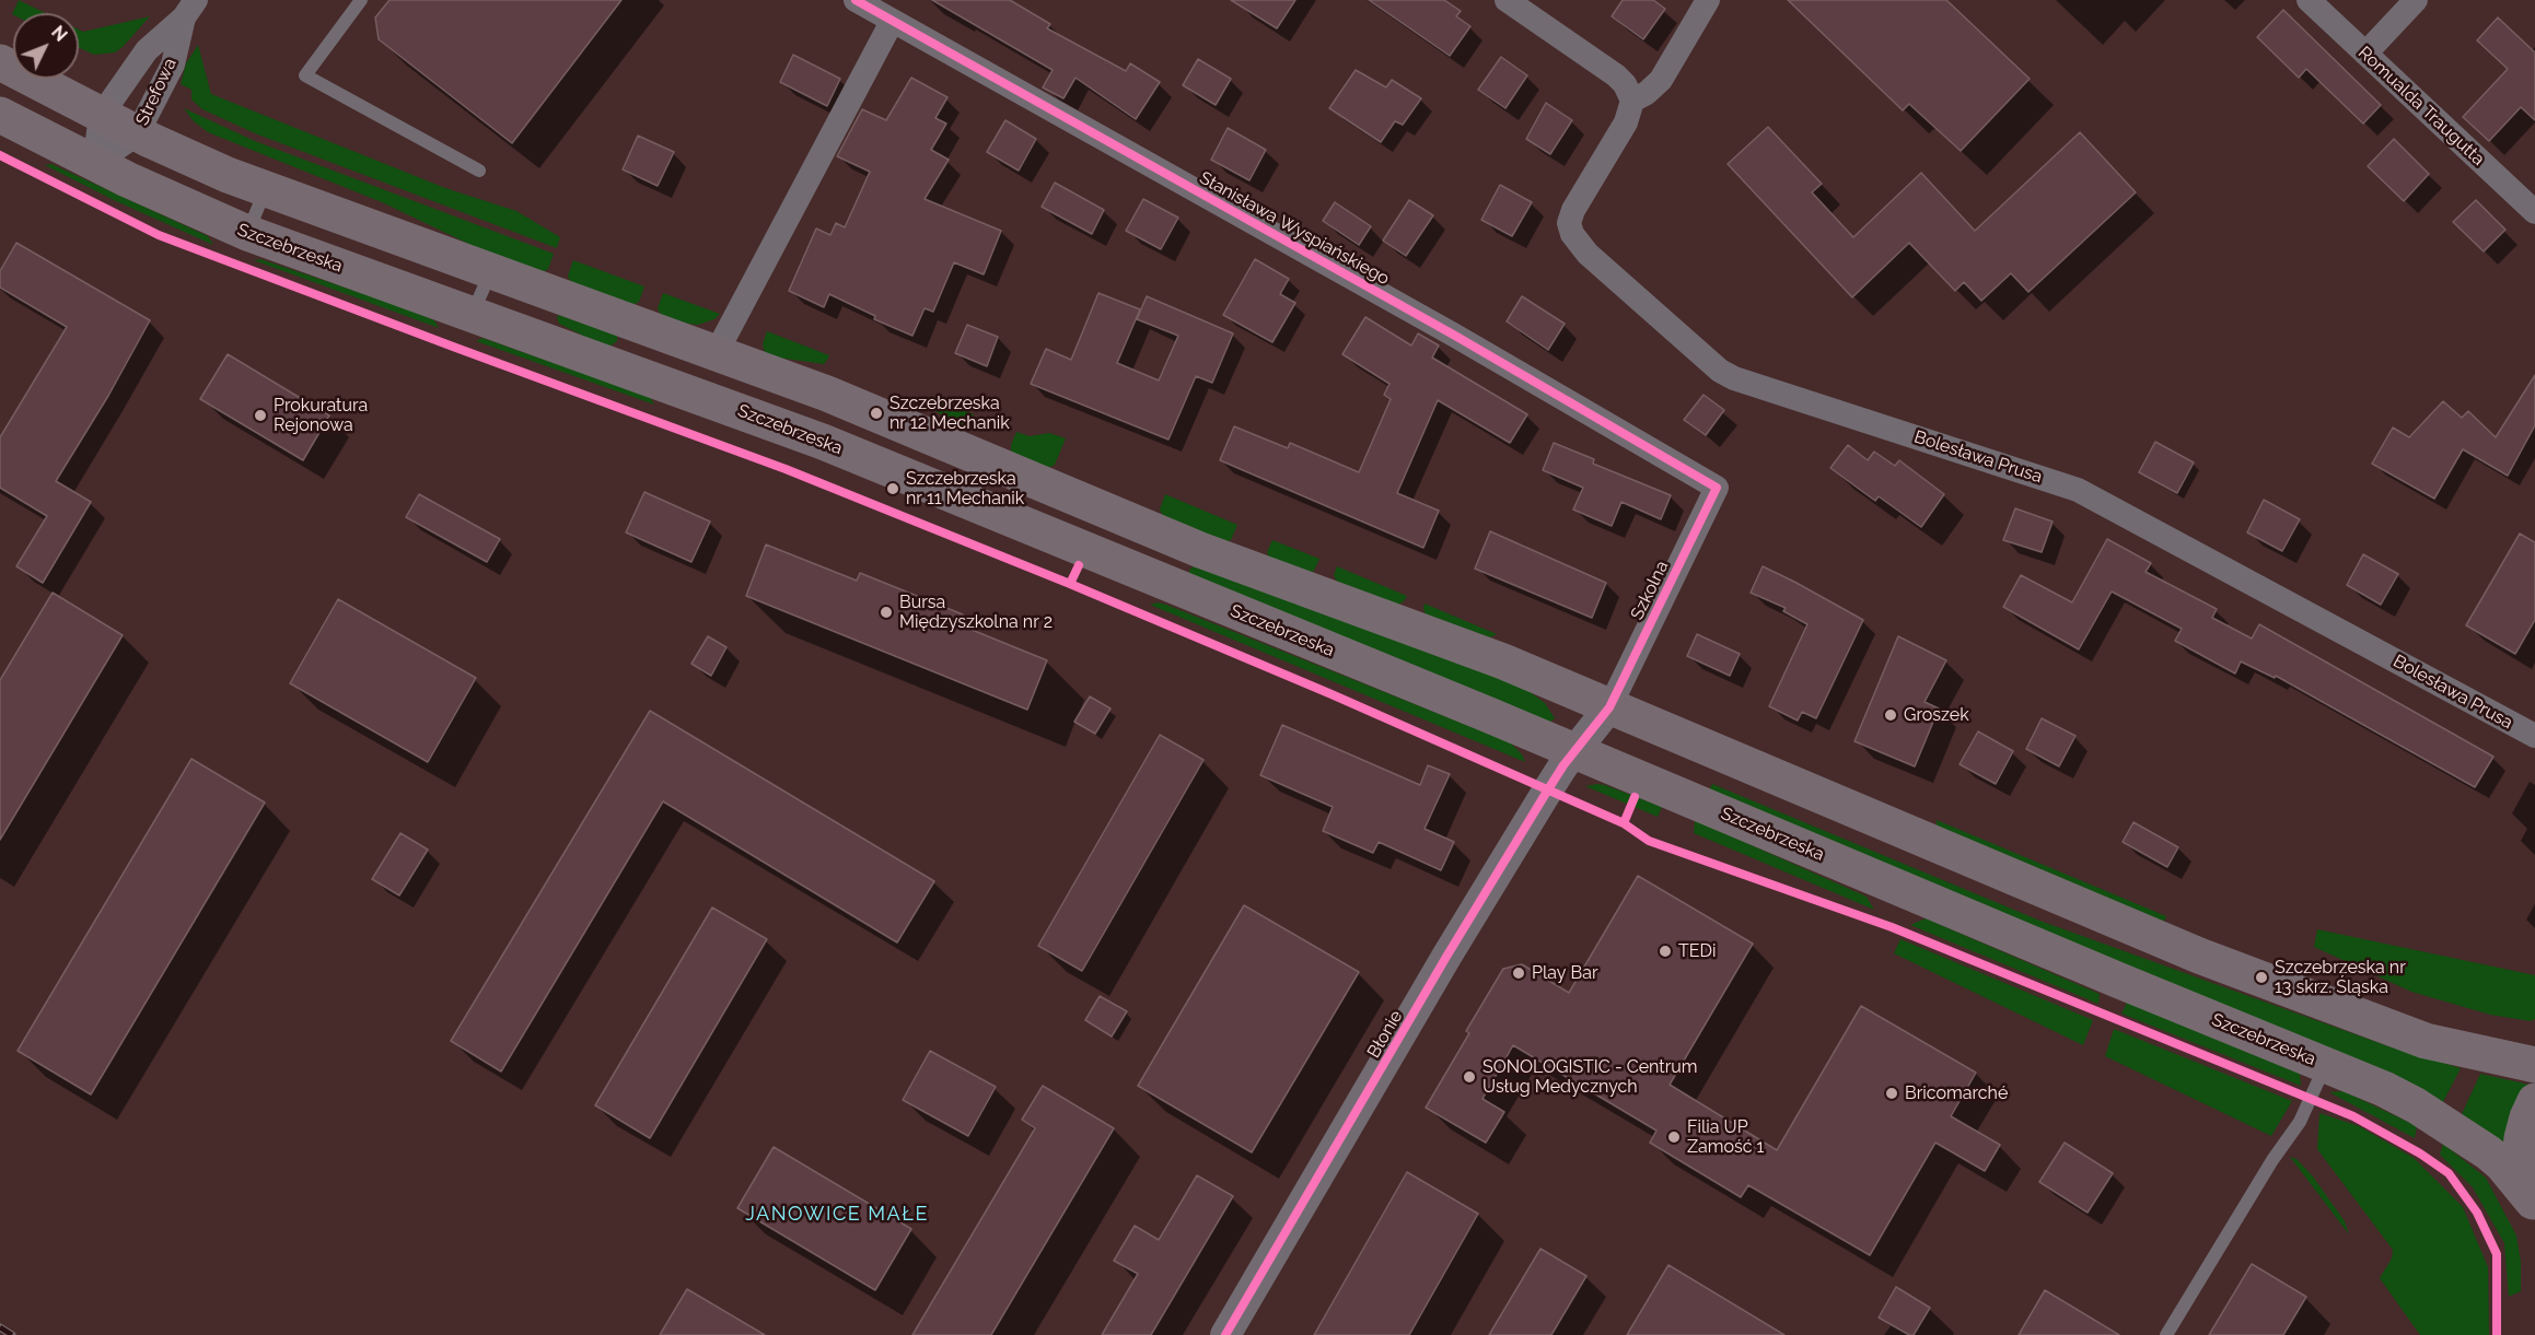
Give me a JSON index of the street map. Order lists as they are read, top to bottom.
{
  "streets": {
    "main road": ["Szczebrzeska"],
    "street": [
      "Strefowa",
      "Romualda Traugutta",
      "Stanisława Wyspiańskiego",
      "Bolesława Prusa",
      "Szkolna",
      "Błonie"
    ]
  },
  "crossings": [
    ["Strefowa", "Szczebrzeska"],
    ["Stanisława Wyspiańskiego", "Szkolna"],
    ["Szczebrzeska", "Szkolna"],
    ["Szczebrzeska", "Błonie"],
    ["Szkolna", "Błonie"]
  ],
  "districts": ["JANOWICE MAŁE"],
  "places": [
    "Szczebrzeska nr 12 Mechanik",
    "Prokuratura Rejonowa",
    "Szczebrzeska nr 11 Mechanik",
    "Bursa Międzyszkolna nr 2",
    "Groszek",
    "TEDi",
    "Play Bar",
    "Szczebrzeska nr 13 skrz. Śląska",
    "SONOLOGISTIC - Centrum Usług Medycznych",
    "Bricomarché",
    "Filia UP Zamość 1"
  ],
  "north": "top right"
}
